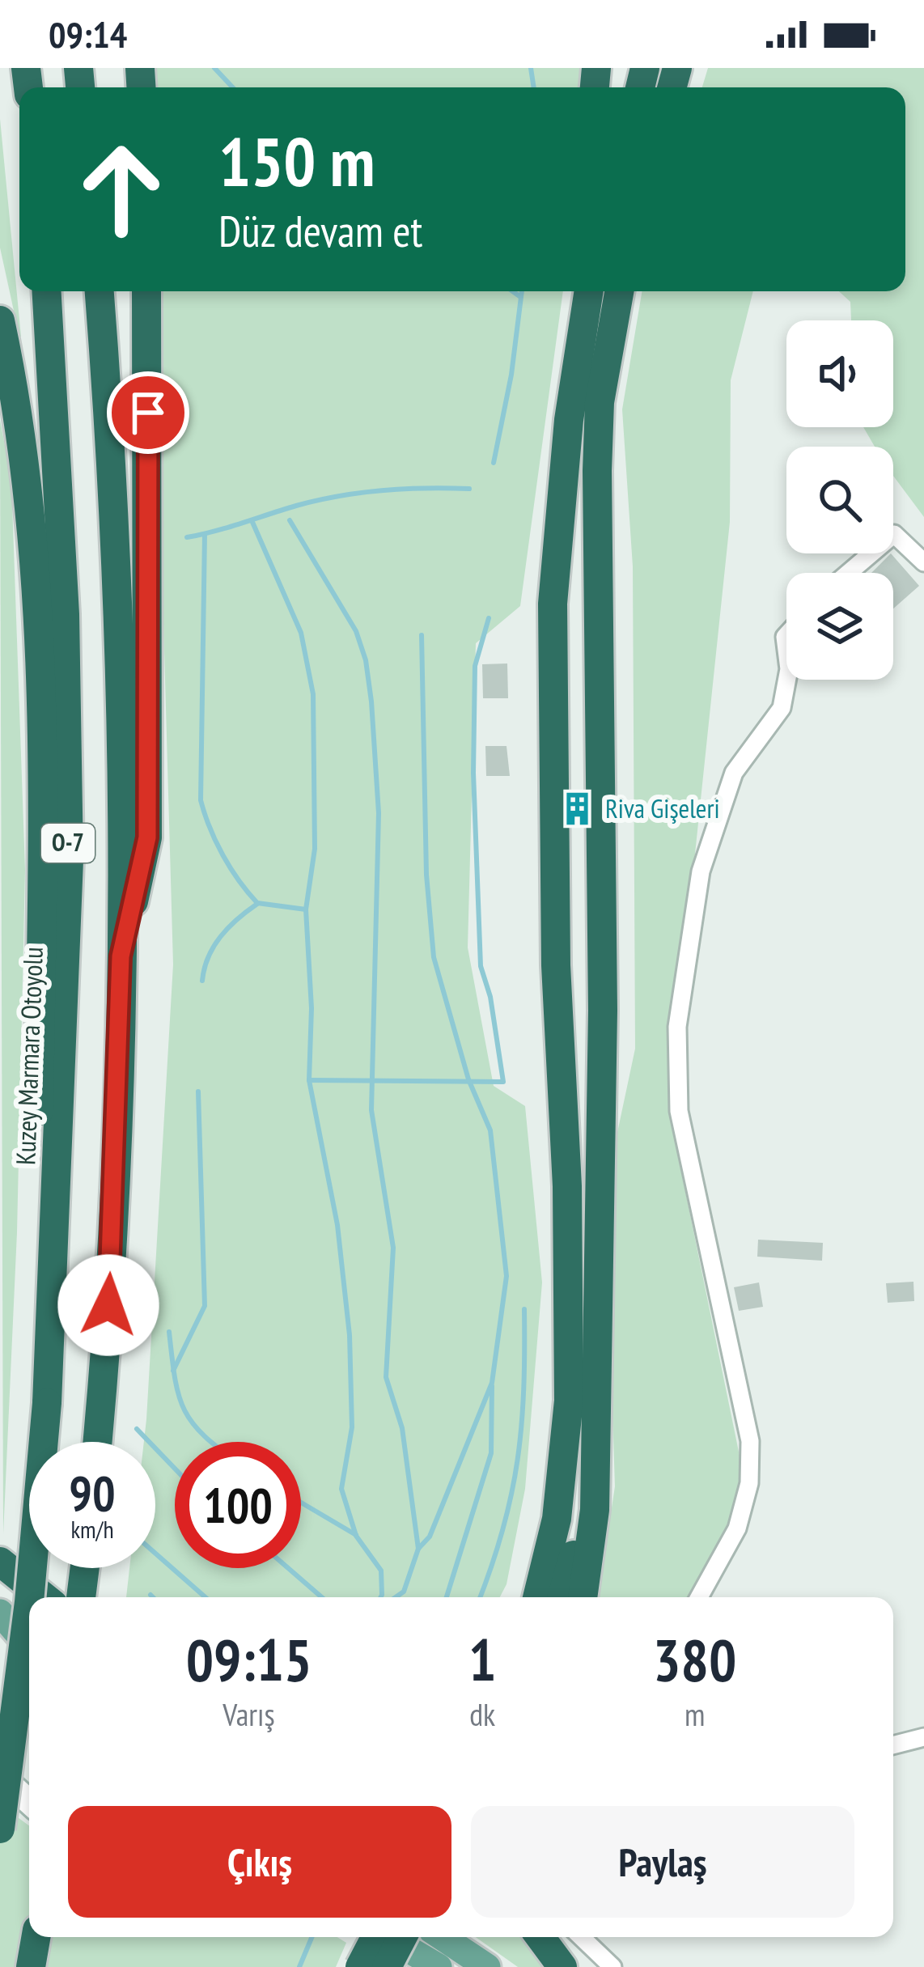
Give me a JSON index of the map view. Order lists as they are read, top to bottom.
{
  "streets": {
    "highway": ["O-7", "Kuzey Marmara Otoyolu"]
  },
  "places": {
    "building": ["Riva Gişeleri"]
  },
  "page": {
    "status": "09:14",
    "turn": ["150 m", "Düz devam et"],
    "speed": "90 km/h",
    "limit": "100",
    "eta": [
      "09:15",
      "Varış",
      "1",
      "dk",
      "380",
      "m"
    ],
    "buttons": ["Çıkış", "Paylaş"]
  }
}
